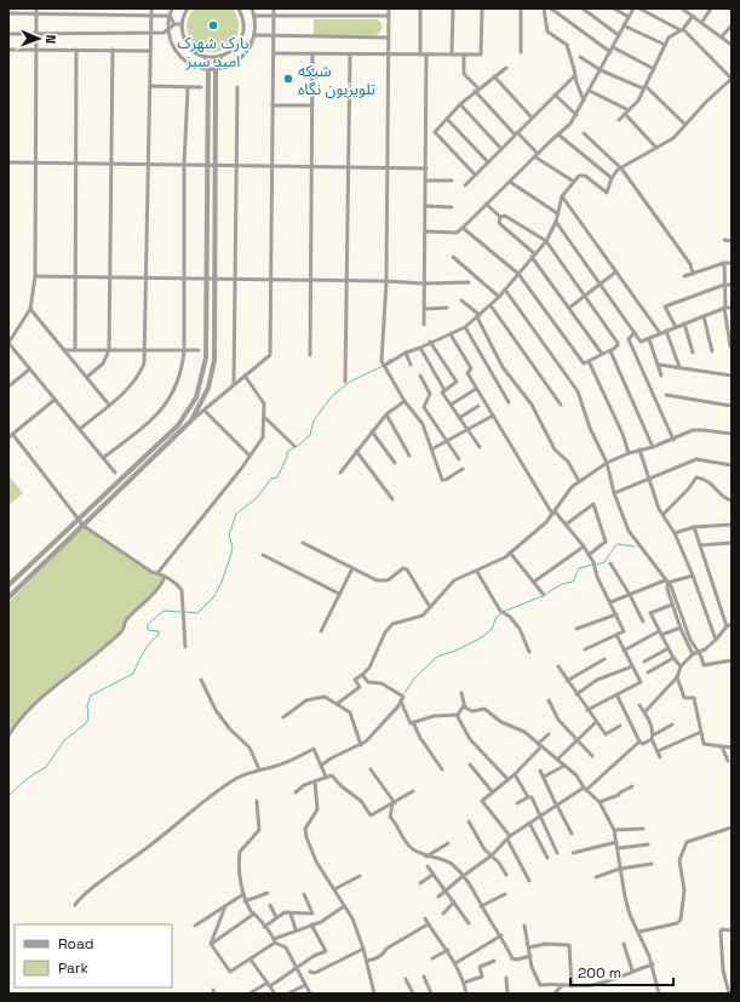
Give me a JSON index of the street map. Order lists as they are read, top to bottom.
{
  "places": ["پارک شهرک امید سبز", "شبکه تلویزیون نگاه"],
  "legend": ["Road", "Park"],
  "scale_bar": "200 m",
  "north": "right"
}
